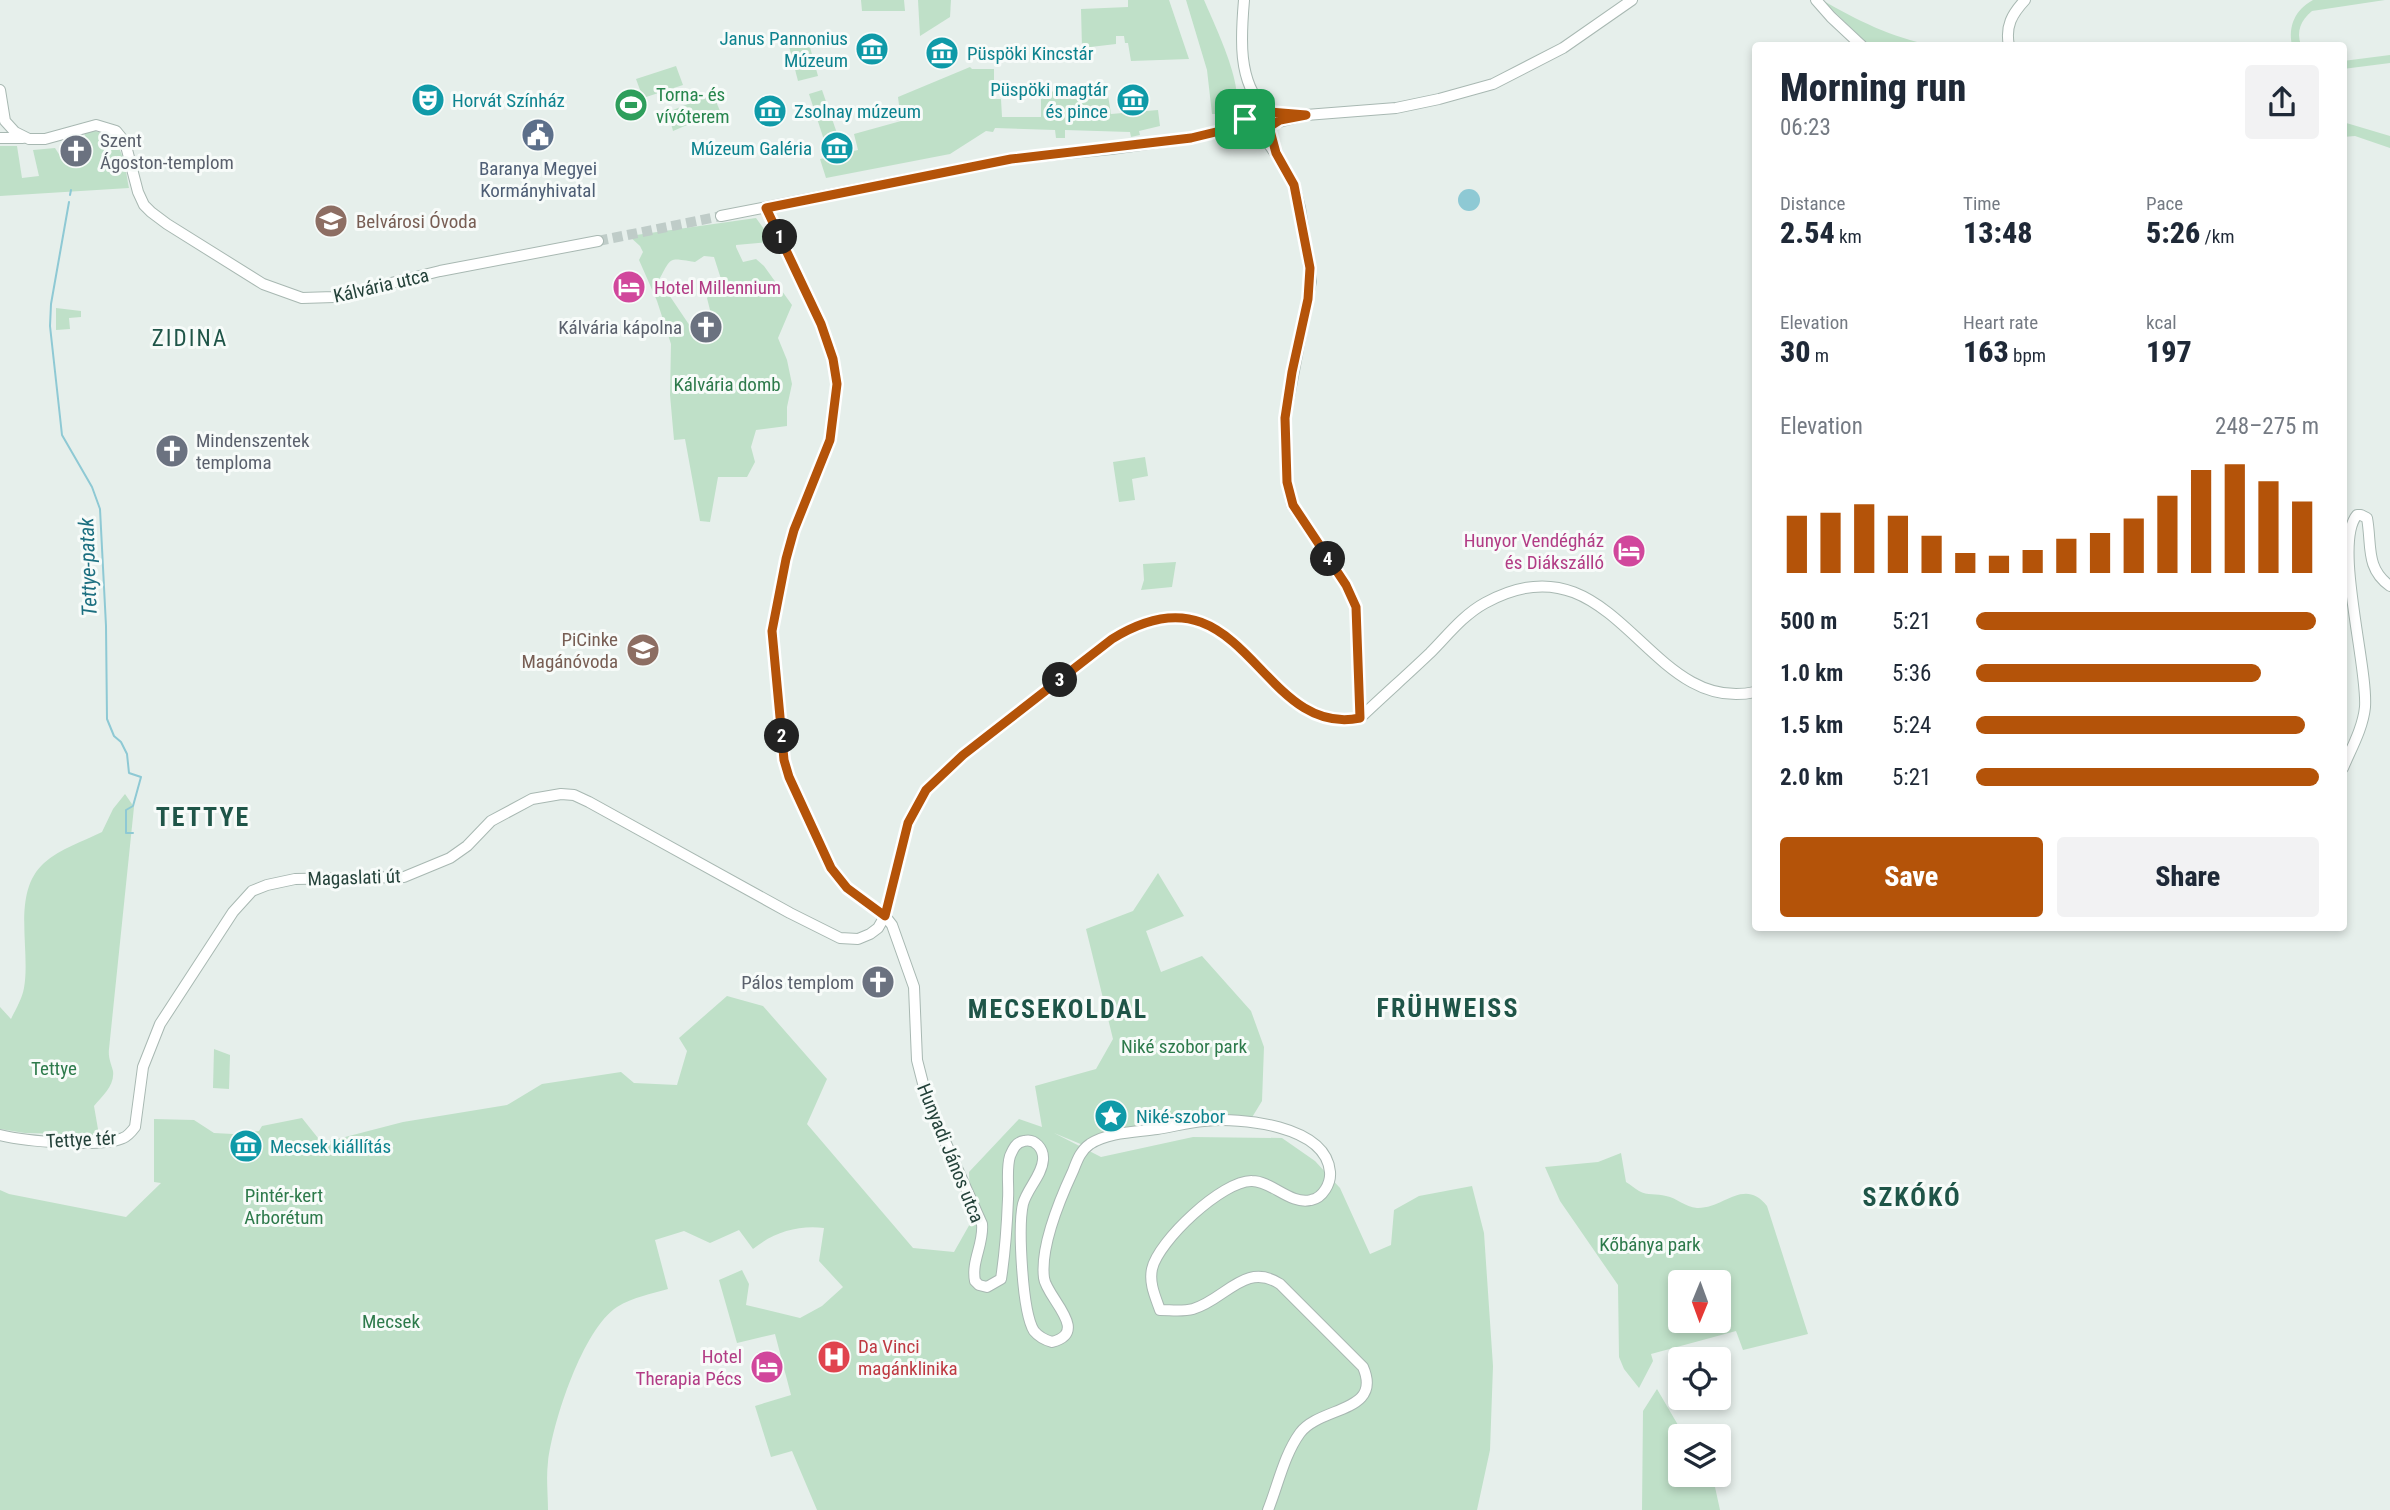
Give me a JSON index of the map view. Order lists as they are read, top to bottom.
{
  "streets": {
    "street": [
      "Kálvária utca",
      "Magaslati út",
      "Tettye tér",
      "Hunyadi János utca"
    ]
  },
  "crossings": [
    ["Magaslati út", "Tettye tér"],
    ["Magaslati út", "Hunyadi János utca"]
  ],
  "districts": [
    "ZIDINA",
    "TETTYE",
    "FRÜHWEISS",
    "MECSEKOLDAL",
    "SZKÓKÓ"
  ],
  "water": ["Tettye-patak"],
  "parks": [
    "Kálvária domb",
    "Niké szobor park",
    "Tettye",
    "Pintér-kert Arborétum",
    "Kőbánya park",
    "Mecsek"
  ],
  "places": {
    "museum": [
      "Janus Pannonius Múzeum",
      "Püspöki Kincstár",
      "Püspöki magtár és pince",
      "Zsolnay múzeum",
      "Múzeum Galéria",
      "Mecsek kiállítás"
    ],
    "theatre": ["Horvát Színház"],
    "sports": ["Torna- és vívóterem"],
    "public building": ["Baranya Megyei Kormányhivatal"],
    "church": [
      "Szent Ágoston-templom",
      "Kálvária kápolna",
      "Mindenszentek temploma",
      "Pálos templom"
    ],
    "school or university": ["Belvárosi Óvoda", "PiCinke Magánóvoda"],
    "hotel": ["Hotel Millennium", "Hunyor Vendégház és Diákszálló", "Hotel Therapia Pécs"],
    "place": ["Niké-szobor"],
    "hospital": ["Da Vinci magánklinika"]
  },
  "north": "bottom",
  "page": {
    "heading": ["Morning run", "06:23"],
    "stats": [
      ["Distance", "2.54 km"],
      ["Time", "13:48"],
      ["Pace", "5:26 /km"],
      ["Elevation", "30 m"],
      ["Heart rate", "163 bpm"],
      ["kcal", "197"]
    ],
    "pins": [
      "1",
      "4",
      "3",
      "2"
    ],
    "chart": ["Elevation", "248–275 m"],
    "list": [
      {
        "name": "500 m",
        "note": "5:21"
      },
      {
        "name": "1.0 km",
        "note": "5:36"
      },
      {
        "name": "1.5 km",
        "note": "5:24"
      },
      {
        "name": "2.0 km",
        "note": "5:21"
      }
    ],
    "buttons": ["Save", "Share"]
  }
}
